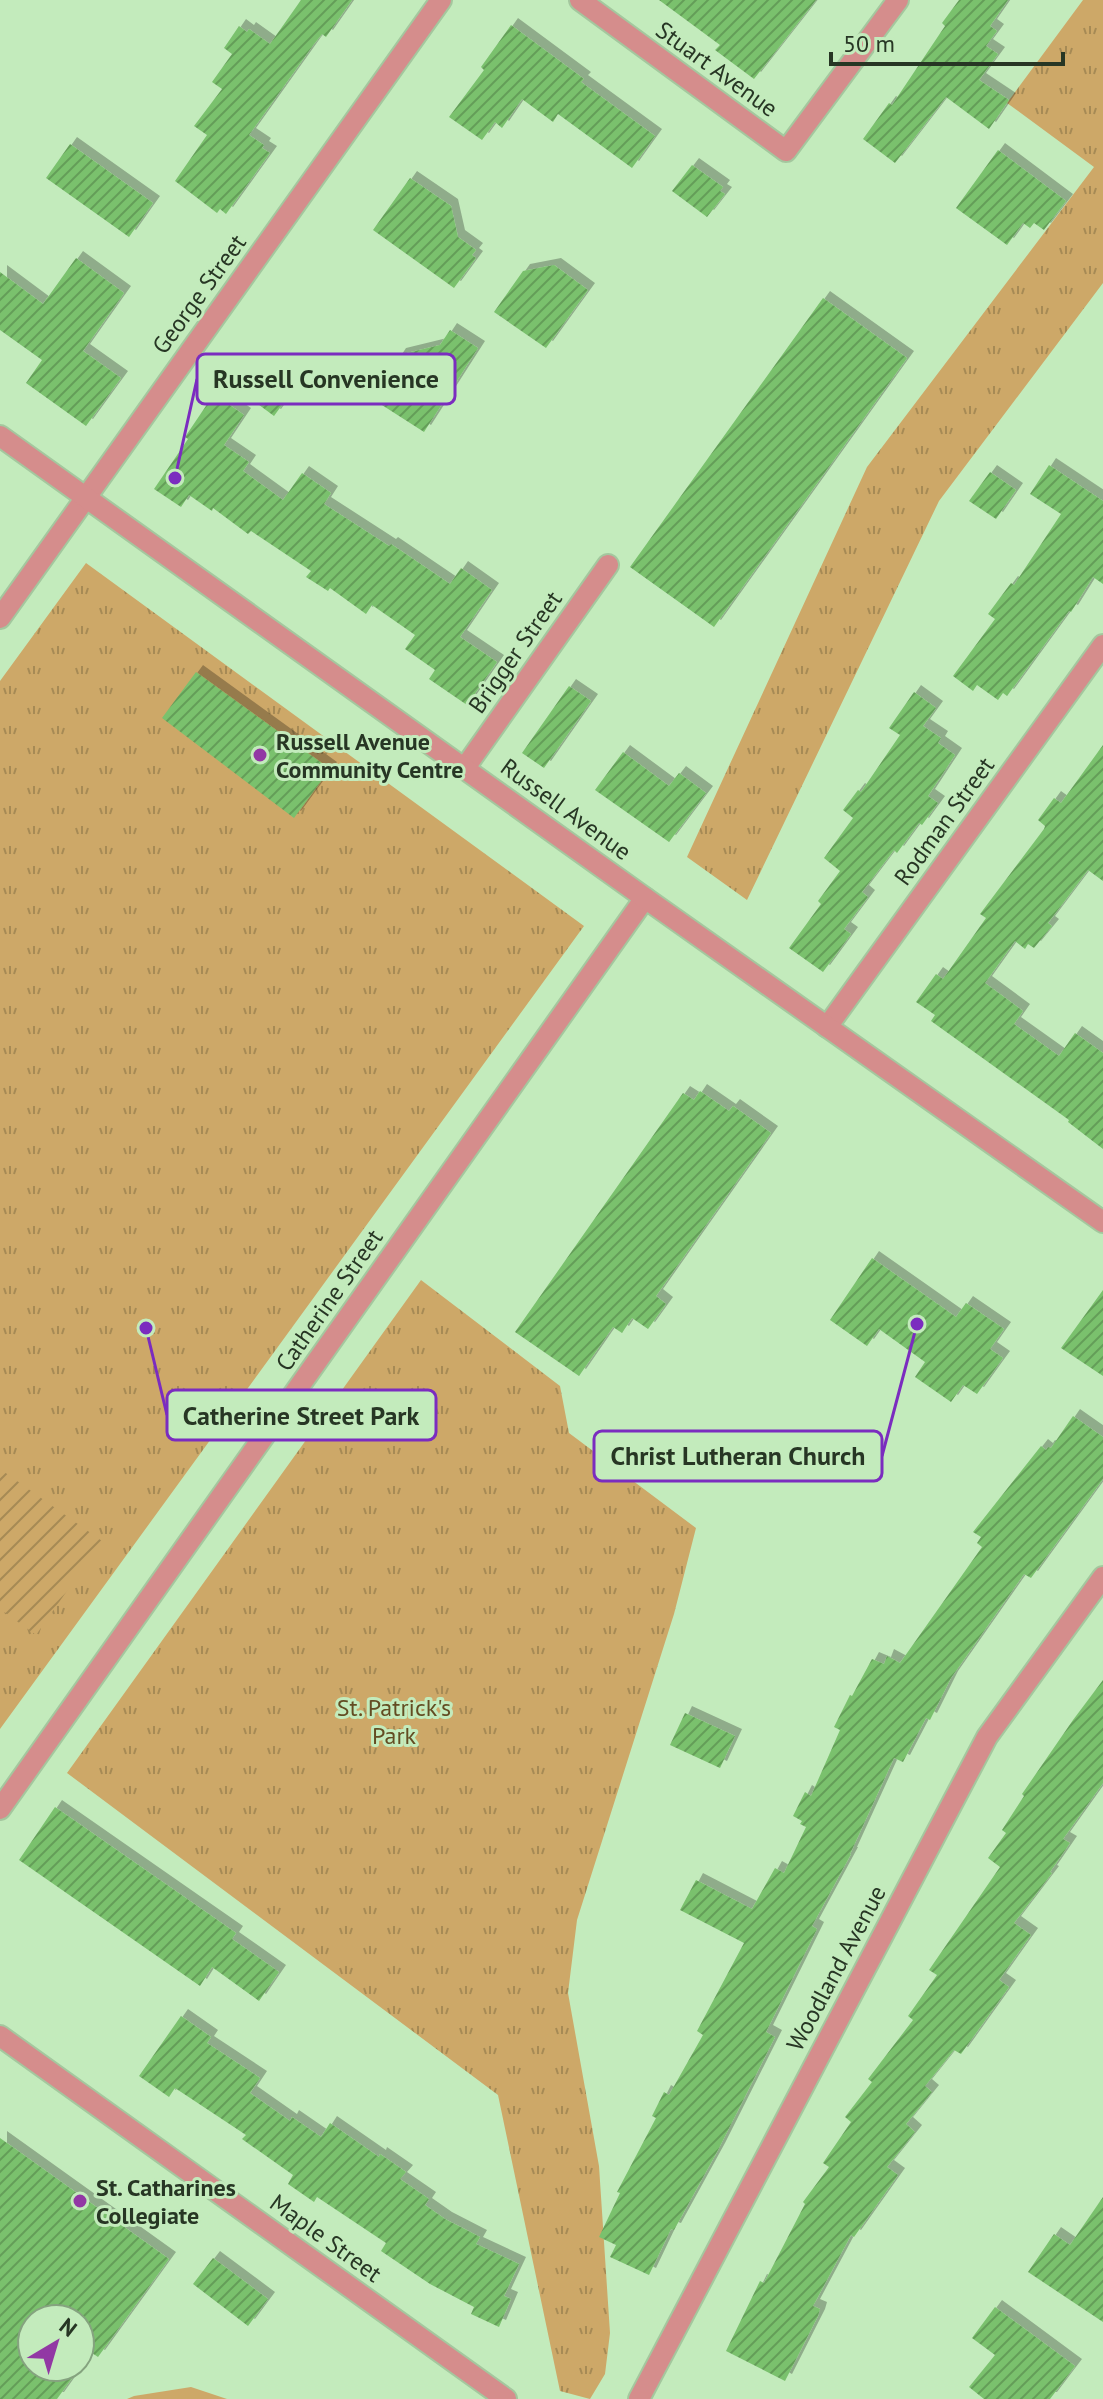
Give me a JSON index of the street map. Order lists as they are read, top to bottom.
{
  "streets": {
    "street": [
      "Stuart Avenue",
      "George Street",
      "Brigger Street",
      "Russell Avenue",
      "Rodman Street",
      "Catherine Street",
      "Woodland Avenue",
      "Maple Street"
    ]
  },
  "crossings": [
    ["George Street", "Russell Avenue"],
    ["Brigger Street", "Russell Avenue"],
    ["Russell Avenue", "Rodman Street"],
    ["Russell Avenue", "Catherine Street"]
  ],
  "parks": ["St. Patrick's Park"],
  "places": [
    "Russell Convenience",
    "Russell Avenue Community Centre",
    "Christ Lutheran Church",
    "Catherine Street Park",
    "St. Catharines Collegiate"
  ],
  "scale_bar": "50 m",
  "north": "top right"
}
